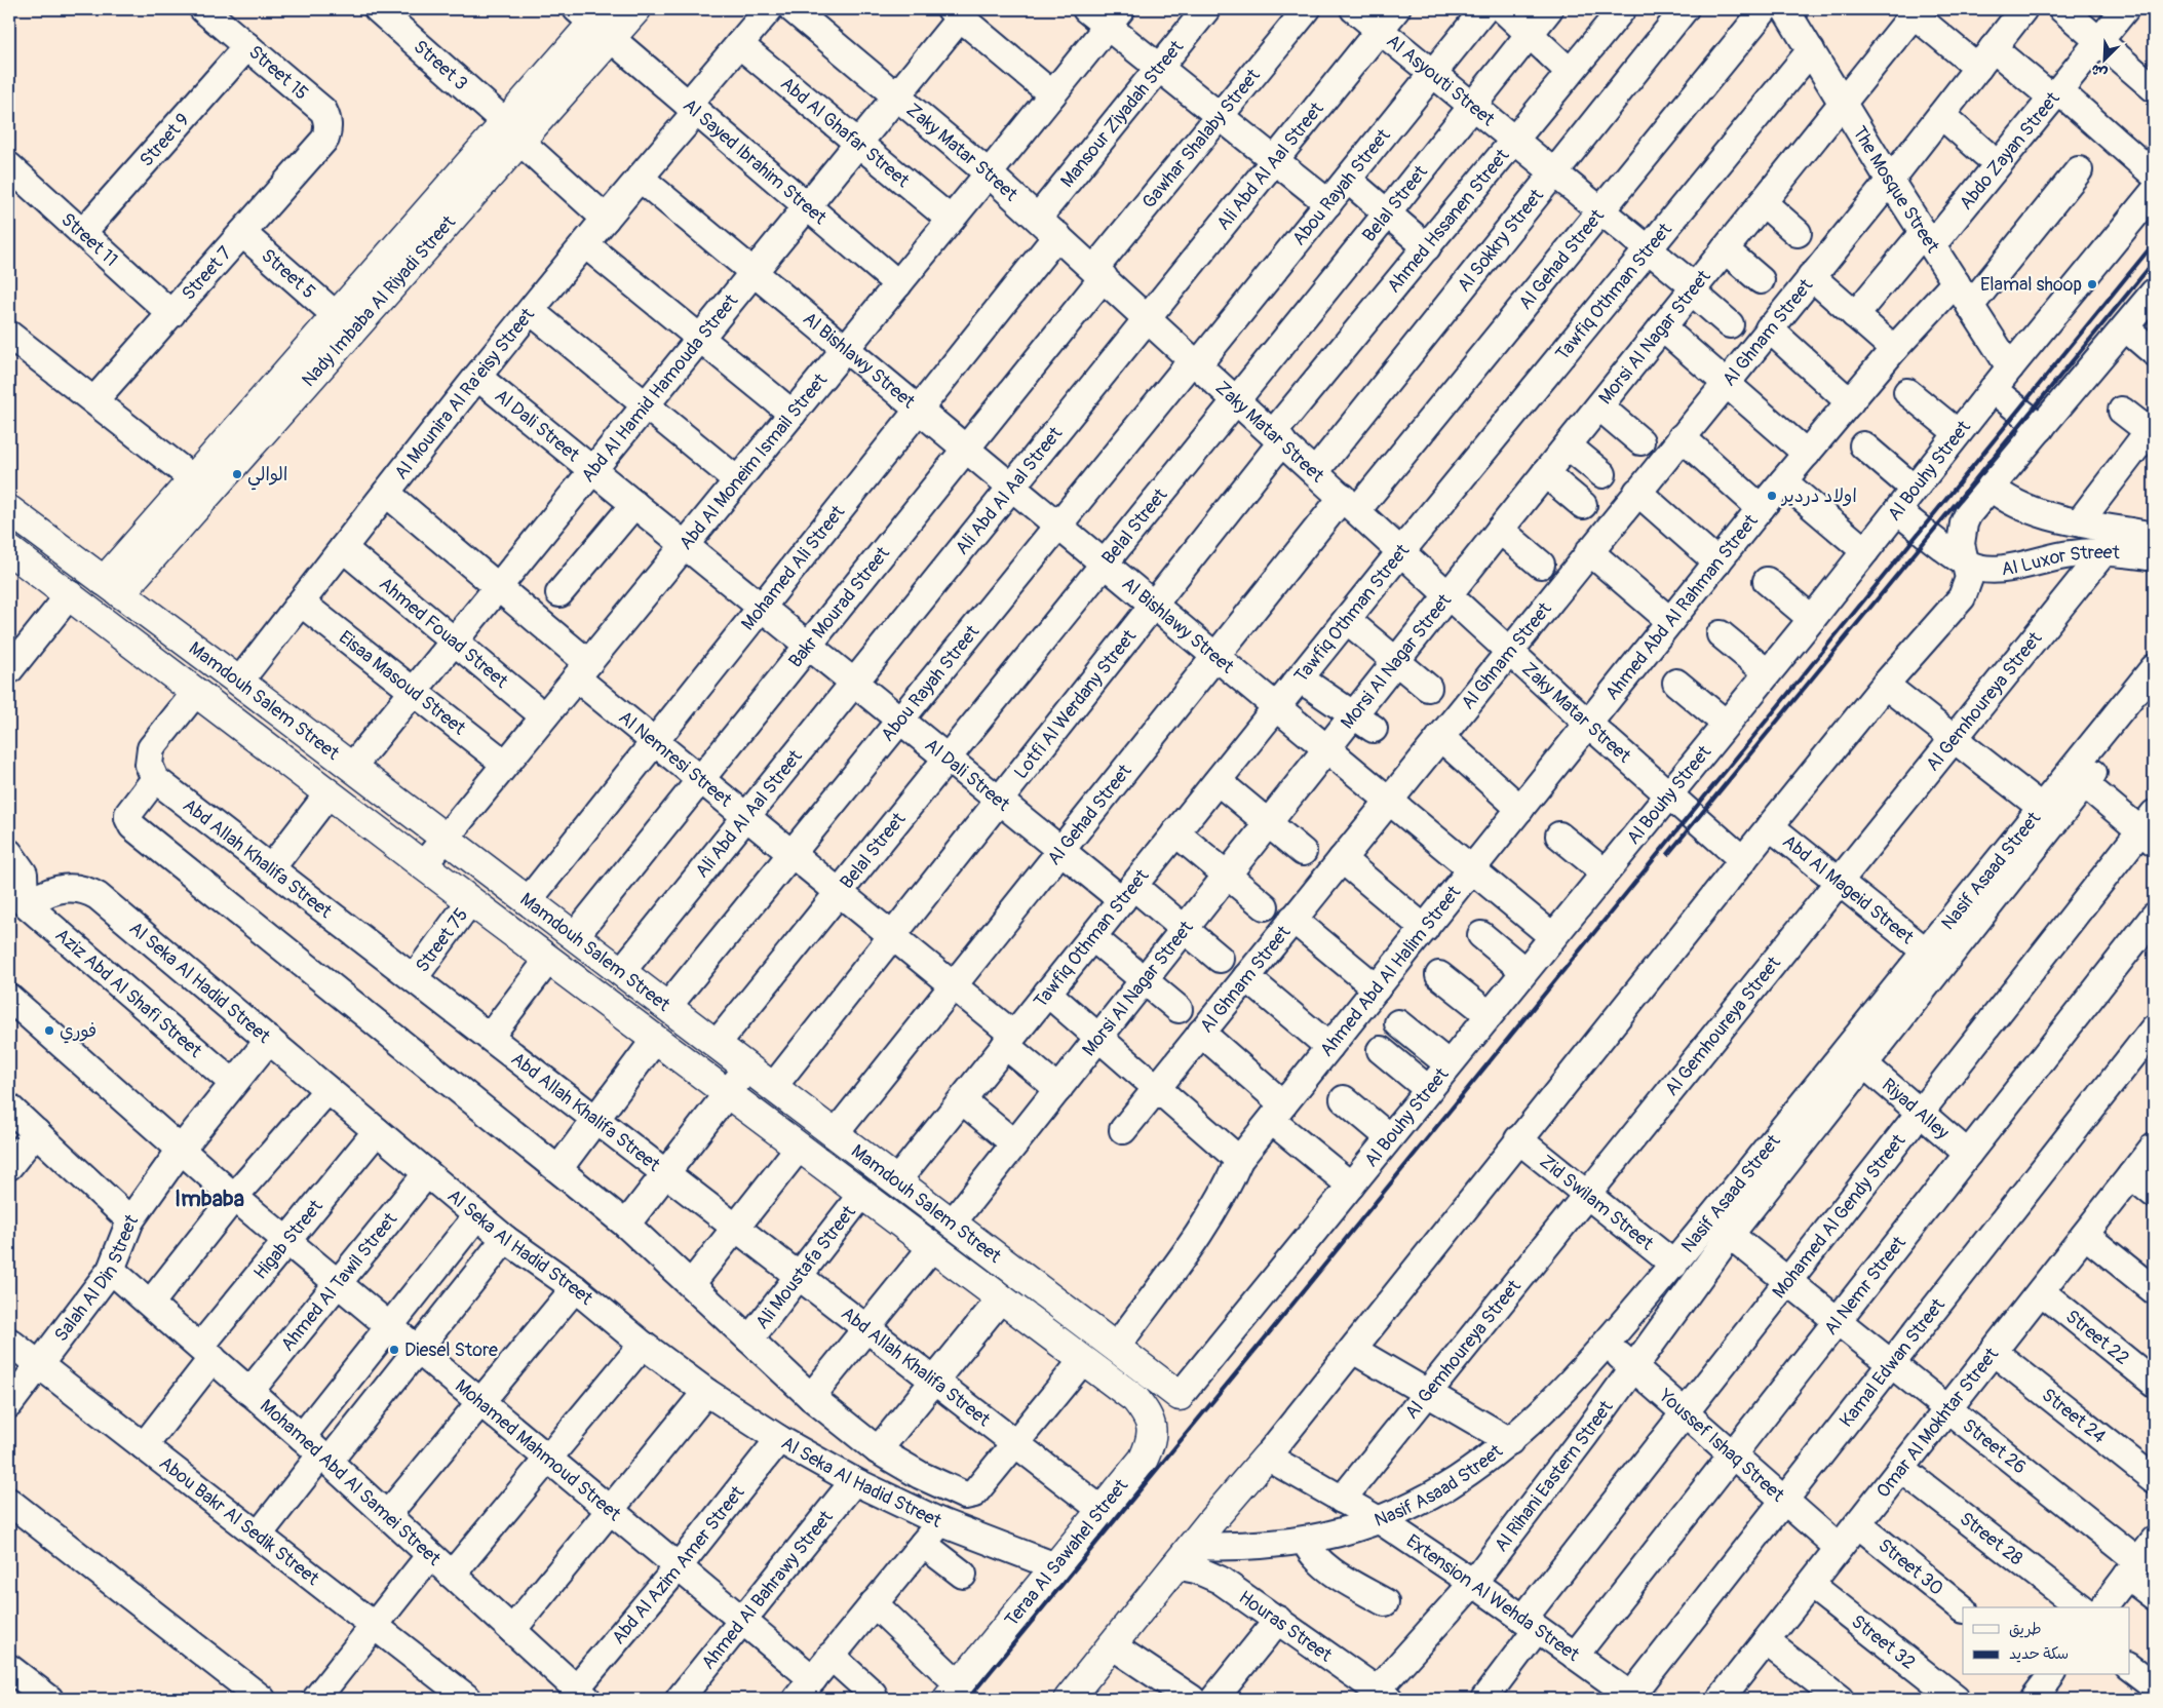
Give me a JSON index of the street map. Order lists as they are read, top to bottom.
{
  "streets": {
    "main road": ["Nady Imbaba Al Riyadi Street", "Mamdouh Salem Street", "Teraa Al Sawahel Street"],
    "street": [
      "Street 3",
      "Street 15",
      "Al Asyouti Street",
      "Mansour Ziyadah Street",
      "Abd Al Ghafar Street",
      "Gawhar Shalaby Street",
      "Street 9",
      "Abdo Zayan Street",
      "Zaky Matar Street",
      "Al Sayed Ibrahim Street",
      "Ali Abd Al Aal Street",
      "Abou Rayah Street",
      "The Mosque Street",
      "Belal Street",
      "Ahmed Hssanen Street",
      "Street 11",
      "Al Sokkry Street",
      "Al Gehad Street",
      "Street 7",
      "Street 5",
      "Tawfiq Othman Street",
      "Al Ghnam Street",
      "Morsi Al Nagar Street",
      "Al Bishlawy Street",
      "Abd Al Hamid Hamouda Street",
      "Al Mounira Al Ra'eisy Street",
      "Al Dali Street",
      "Abd Al Moneim Ismail Street",
      "Al Bouhy Street",
      "Al Luxor Street",
      "Mohamed Ali Street",
      "Bakr Mourad Street",
      "Ahmed Abd Al Rahman Street",
      "Ahmed Fouad Street",
      "Eisaa Masoud Street",
      "Al Gemhoureya Street",
      "Lotfi Al Werdany Street",
      "Al Nemresi Street",
      "Abd Allah Khalifa Street",
      "Nasif Asaad Street",
      "Abd Al Mageid Street",
      "Street 75",
      "Ahmed Abd Al Halim Street",
      "Al Seka Al Hadid Street",
      "Aziz Abd Al Shafi Street",
      "Riyad Alley",
      "Zid Swilam Street",
      "Mohamed Al Gendy Street",
      "Higab Street",
      "Ali Moustafa Street",
      "Salah Al Din Street",
      "Ahmed Al Tawil Street",
      "Al Nemr Street",
      "Street 22",
      "Kamal Edwan Street",
      "Street 24",
      "Omar Al Mokhtar Street",
      "Youssef Ishaq Street",
      "Street 26",
      "Mohamed Mahmoud Street",
      "Al Rihani Eastern Street",
      "Mohamed Abd Al Samei Street",
      "Abou Bakr Al Sedik Street",
      "Street 28",
      "Abd Al Azim Amer Street",
      "Street 30",
      "Ahmed Al Bahrawy Street",
      "Extension Al Wehda Street",
      "Houras Street",
      "Street 32"
    ]
  },
  "crossings": [
    ["Street 3", "Nady Imbaba Al Riyadi Street"],
    ["Street 3", "Al Mounira Al Ra'eisy Street"],
    ["Street 15", "Street 9"],
    ["Street 15", "Street 7"],
    ["Al Asyouti Street", "Ali Abd Al Aal Street"],
    ["Al Asyouti Street", "Abou Rayah Street"],
    ["Al Asyouti Street", "Belal Street"],
    ["Al Asyouti Street", "Ahmed Hssanen Street"],
    ["Al Asyouti Street", "Al Sokkry Street"],
    ["Al Asyouti Street", "Al Gehad Street"],
    ["Al Asyouti Street", "Tawfiq Othman Street"],
    ["Al Asyouti Street", "Morsi Al Nagar Street"],
    ["Mansour Ziyadah Street", "Zaky Matar Street"],
    ["Abd Al Ghafar Street", "Abd Al Hamid Hamouda Street"],
    ["Abd Al Ghafar Street", "Al Mounira Al Ra'eisy Street"],
    ["Abd Al Ghafar Street", "Abd Al Moneim Ismail Street"],
    ["Gawhar Shalaby Street", "Zaky Matar Street"],
    ["Gawhar Shalaby Street", "Bakr Mourad Street"],
    ["Street 9", "Street 11"],
    ["Abdo Zayan Street", "The Mosque Street"],
    ["Zaky Matar Street", "Ali Abd Al Aal Street"],
    ["Zaky Matar Street", "Abou Rayah Street"],
    ["Zaky Matar Street", "Belal Street"],
    ["Zaky Matar Street", "Ahmed Hssanen Street"],
    ["Zaky Matar Street", "Al Sokkry Street"],
    ["Zaky Matar Street", "Al Gehad Street"],
    ["Zaky Matar Street", "Tawfiq Othman Street"],
    ["Zaky Matar Street", "Al Ghnam Street"],
    ["Zaky Matar Street", "Morsi Al Nagar Street"],
    ["Zaky Matar Street", "Abd Al Hamid Hamouda Street"],
    ["Zaky Matar Street", "Abd Al Moneim Ismail Street"],
    ["Zaky Matar Street", "Al Bouhy Street"],
    ["Zaky Matar Street", "Mohamed Ali Street"],
    ["Zaky Matar Street", "Bakr Mourad Street"],
    ["Zaky Matar Street", "Ahmed Abd Al Rahman Street"],
    ["Zaky Matar Street", "Lotfi Al Werdany Street"],
    ["Zaky Matar Street", "Ahmed Abd Al Halim Street"],
    ["Al Sayed Ibrahim Street", "Nady Imbaba Al Riyadi Street"],
    ["Al Sayed Ibrahim Street", "Abd Al Hamid Hamouda Street"],
    ["Al Sayed Ibrahim Street", "Al Mounira Al Ra'eisy Street"],
    ["Al Sayed Ibrahim Street", "Abd Al Moneim Ismail Street"],
    ["Ali Abd Al Aal Street", "Al Bishlawy Street"],
    ["Ali Abd Al Aal Street", "Al Dali Street"],
    ["Ali Abd Al Aal Street", "Mamdouh Salem Street"],
    ["Ali Abd Al Aal Street", "Al Nemresi Street"],
    ["Abou Rayah Street", "Al Bishlawy Street"],
    ["Abou Rayah Street", "Al Dali Street"],
    ["Abou Rayah Street", "Mamdouh Salem Street"],
    ["Abou Rayah Street", "Al Nemresi Street"],
    ["The Mosque Street", "Tawfiq Othman Street"],
    ["The Mosque Street", "Al Ghnam Street"],
    ["The Mosque Street", "Morsi Al Nagar Street"],
    ["The Mosque Street", "Al Bouhy Street"],
    ["The Mosque Street", "Ahmed Abd Al Rahman Street"],
    ["Belal Street", "Al Bishlawy Street"],
    ["Belal Street", "Al Dali Street"],
    ["Belal Street", "Mamdouh Salem Street"],
    ["Belal Street", "Al Nemresi Street"],
    ["Ahmed Hssanen Street", "Lotfi Al Werdany Street"],
    ["Street 11", "Street 7"],
    ["Al Gehad Street", "Al Bishlawy Street"],
    ["Al Gehad Street", "Al Dali Street"],
    ["Al Gehad Street", "Mamdouh Salem Street"],
    ["Al Gehad Street", "Al Nemresi Street"],
    ["Street 7", "Street 5"],
    ["Street 5", "Nady Imbaba Al Riyadi Street"],
    ["Tawfiq Othman Street", "Al Bishlawy Street"],
    ["Tawfiq Othman Street", "Al Dali Street"],
    ["Tawfiq Othman Street", "Mamdouh Salem Street"],
    ["Tawfiq Othman Street", "Al Nemresi Street"],
    ["Nady Imbaba Al Riyadi Street", "Mamdouh Salem Street"],
    ["Al Ghnam Street", "Al Bishlawy Street"],
    ["Morsi Al Nagar Street", "Al Bishlawy Street"],
    ["Morsi Al Nagar Street", "Al Dali Street"],
    ["Morsi Al Nagar Street", "Mamdouh Salem Street"],
    ["Morsi Al Nagar Street", "Al Nemresi Street"],
    ["Al Bishlawy Street", "Abd Al Hamid Hamouda Street"],
    ["Al Bishlawy Street", "Al Mounira Al Ra'eisy Street"],
    ["Al Bishlawy Street", "Abd Al Moneim Ismail Street"],
    ["Al Bishlawy Street", "Al Bouhy Street"],
    ["Al Bishlawy Street", "Mohamed Ali Street"],
    ["Al Bishlawy Street", "Bakr Mourad Street"],
    ["Al Bishlawy Street", "Lotfi Al Werdany Street"],
    ["Al Bishlawy Street", "Ahmed Abd Al Halim Street"],
    ["Abd Al Hamid Hamouda Street", "Al Dali Street"],
    ["Abd Al Hamid Hamouda Street", "Ahmed Fouad Street"],
    ["Abd Al Hamid Hamouda Street", "Eisaa Masoud Street"],
    ["Abd Al Hamid Hamouda Street", "Mamdouh Salem Street"],
    ["Abd Al Hamid Hamouda Street", "Al Nemresi Street"],
    ["Al Mounira Al Ra'eisy Street", "Al Dali Street"],
    ["Al Mounira Al Ra'eisy Street", "Ahmed Fouad Street"],
    ["Al Mounira Al Ra'eisy Street", "Eisaa Masoud Street"],
    ["Al Mounira Al Ra'eisy Street", "Mamdouh Salem Street"],
    ["Al Mounira Al Ra'eisy Street", "Al Nemresi Street"],
    ["Al Dali Street", "Abd Al Moneim Ismail Street"],
    ["Al Dali Street", "Mohamed Ali Street"],
    ["Al Dali Street", "Bakr Mourad Street"],
    ["Al Dali Street", "Lotfi Al Werdany Street"],
    ["Abd Al Moneim Ismail Street", "Ahmed Fouad Street"],
    ["Abd Al Moneim Ismail Street", "Eisaa Masoud Street"],
    ["Abd Al Moneim Ismail Street", "Mamdouh Salem Street"],
    ["Abd Al Moneim Ismail Street", "Al Nemresi Street"],
    ["Al Bouhy Street", "Mamdouh Salem Street"],
    ["Al Luxor Street", "Al Gemhoureya Street"],
    ["Mohamed Ali Street", "Mamdouh Salem Street"],
    ["Mohamed Ali Street", "Al Nemresi Street"],
    ["Bakr Mourad Street", "Mamdouh Salem Street"],
    ["Bakr Mourad Street", "Al Nemresi Street"],
    ["Ahmed Abd Al Rahman Street", "Ahmed Abd Al Halim Street"],
    ["Mamdouh Salem Street", "Lotfi Al Werdany Street"],
    ["Mamdouh Salem Street", "Street 75"],
    ["Mamdouh Salem Street", "Ahmed Abd Al Halim Street"],
    ["Mamdouh Salem Street", "Ali Moustafa Street"],
    ["Mamdouh Salem Street", "Teraa Al Sawahel Street"],
    ["Al Gemhoureya Street", "Abd Al Mageid Street"],
    ["Al Gemhoureya Street", "Zid Swilam Street"],
    ["Al Gemhoureya Street", "Extension Al Wehda Street"],
    ["Lotfi Al Werdany Street", "Al Nemresi Street"],
    ["Abd Allah Khalifa Street", "Street 75"],
    ["Abd Allah Khalifa Street", "Al Seka Al Hadid Street"],
    ["Abd Allah Khalifa Street", "Ali Moustafa Street"],
    ["Abd Allah Khalifa Street", "Teraa Al Sawahel Street"],
    ["Nasif Asaad Street", "Abd Al Mageid Street"],
    ["Nasif Asaad Street", "Riyad Alley"],
    ["Nasif Asaad Street", "Zid Swilam Street"],
    ["Nasif Asaad Street", "Youssef Ishaq Street"],
    ["Nasif Asaad Street", "Street 26"],
    ["Nasif Asaad Street", "Al Rihani Eastern Street"],
    ["Nasif Asaad Street", "Extension Al Wehda Street"],
    ["Nasif Asaad Street", "Houras Street"],
    ["Al Seka Al Hadid Street", "Aziz Abd Al Shafi Street"],
    ["Al Seka Al Hadid Street", "Higab Street"],
    ["Al Seka Al Hadid Street", "Ali Moustafa Street"],
    ["Al Seka Al Hadid Street", "Salah Al Din Street"],
    ["Al Seka Al Hadid Street", "Ahmed Al Tawil Street"],
    ["Al Seka Al Hadid Street", "Teraa Al Sawahel Street"],
    ["Al Seka Al Hadid Street", "Abd Al Azim Amer Street"],
    ["Al Seka Al Hadid Street", "Ahmed Al Bahrawy Street"],
    ["Aziz Abd Al Shafi Street", "Salah Al Din Street"],
    ["Riyad Alley", "Mohamed Al Gendy Street"],
    ["Riyad Alley", "Al Nemr Street"],
    ["Mohamed Al Gendy Street", "Youssef Ishaq Street"],
    ["Mohamed Al Gendy Street", "Street 26"],
    ["Mohamed Al Gendy Street", "Extension Al Wehda Street"],
    ["Higab Street", "Mohamed Mahmoud Street"],
    ["Higab Street", "Mohamed Abd Al Samei Street"],
    ["Higab Street", "Abou Bakr Al Sedik Street"],
    ["Salah Al Din Street", "Mohamed Mahmoud Street"],
    ["Salah Al Din Street", "Mohamed Abd Al Samei Street"],
    ["Salah Al Din Street", "Abou Bakr Al Sedik Street"],
    ["Ahmed Al Tawil Street", "Mohamed Mahmoud Street"],
    ["Ahmed Al Tawil Street", "Mohamed Abd Al Samei Street"],
    ["Al Nemr Street", "Youssef Ishaq Street"],
    ["Al Nemr Street", "Street 26"],
    ["Al Nemr Street", "Extension Al Wehda Street"],
    ["Street 22", "Omar Al Mokhtar Street"],
    ["Kamal Edwan Street", "Youssef Ishaq Street"],
    ["Kamal Edwan Street", "Street 26"],
    ["Kamal Edwan Street", "Extension Al Wehda Street"],
    ["Street 24", "Omar Al Mokhtar Street"],
    ["Omar Al Mokhtar Street", "Youssef Ishaq Street"],
    ["Omar Al Mokhtar Street", "Street 26"],
    ["Omar Al Mokhtar Street", "Street 28"],
    ["Omar Al Mokhtar Street", "Street 30"],
    ["Omar Al Mokhtar Street", "Street 32"],
    ["Youssef Ishaq Street", "Al Rihani Eastern Street"],
    ["Mohamed Mahmoud Street", "Abd Al Azim Amer Street"],
    ["Mohamed Mahmoud Street", "Ahmed Al Bahrawy Street"],
    ["Al Rihani Eastern Street", "Extension Al Wehda Street"],
    ["Al Rihani Eastern Street", "Houras Street"],
    ["Mohamed Abd Al Samei Street", "Abd Al Azim Amer Street"]
  ],
  "districts": ["Imbaba"],
  "places": [
    "Elamal shoop",
    "الوالي",
    "اولاد دردير",
    "فوري",
    "Diesel Store"
  ],
  "legend": ["طريق", "سكة حديد"],
  "north": "bottom left"
}
